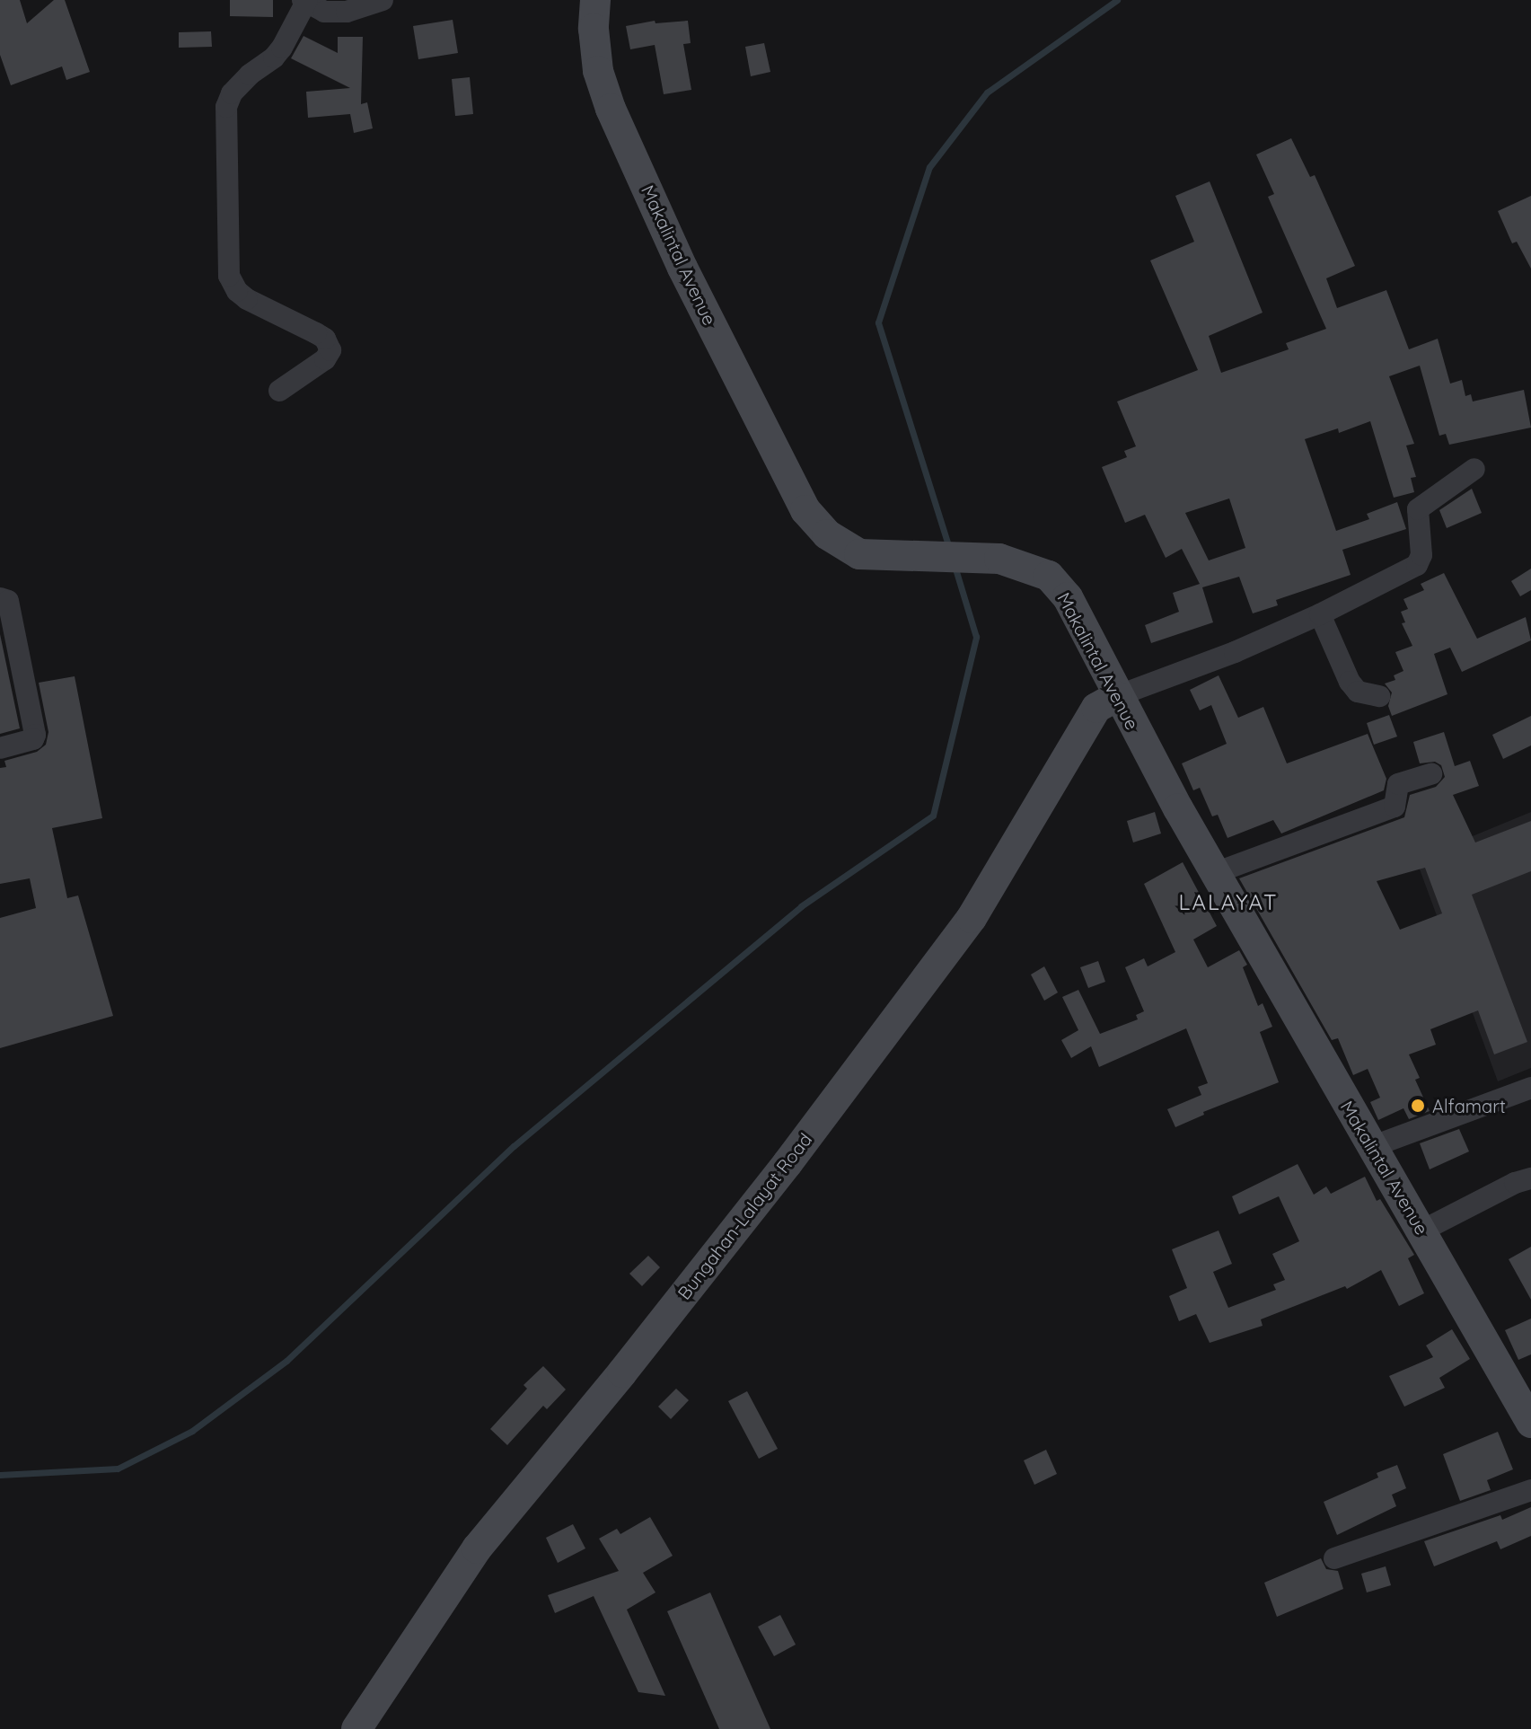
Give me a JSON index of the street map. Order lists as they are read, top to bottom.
{
  "streets": {
    "main road": ["Makalintal Avenue", "Bungahan-Lalayat Road"]
  },
  "crossings": [
    ["Makalintal Avenue", "Bungahan-Lalayat Road"]
  ],
  "districts": ["LALAYAT"],
  "places": ["Alfamart"]
}
